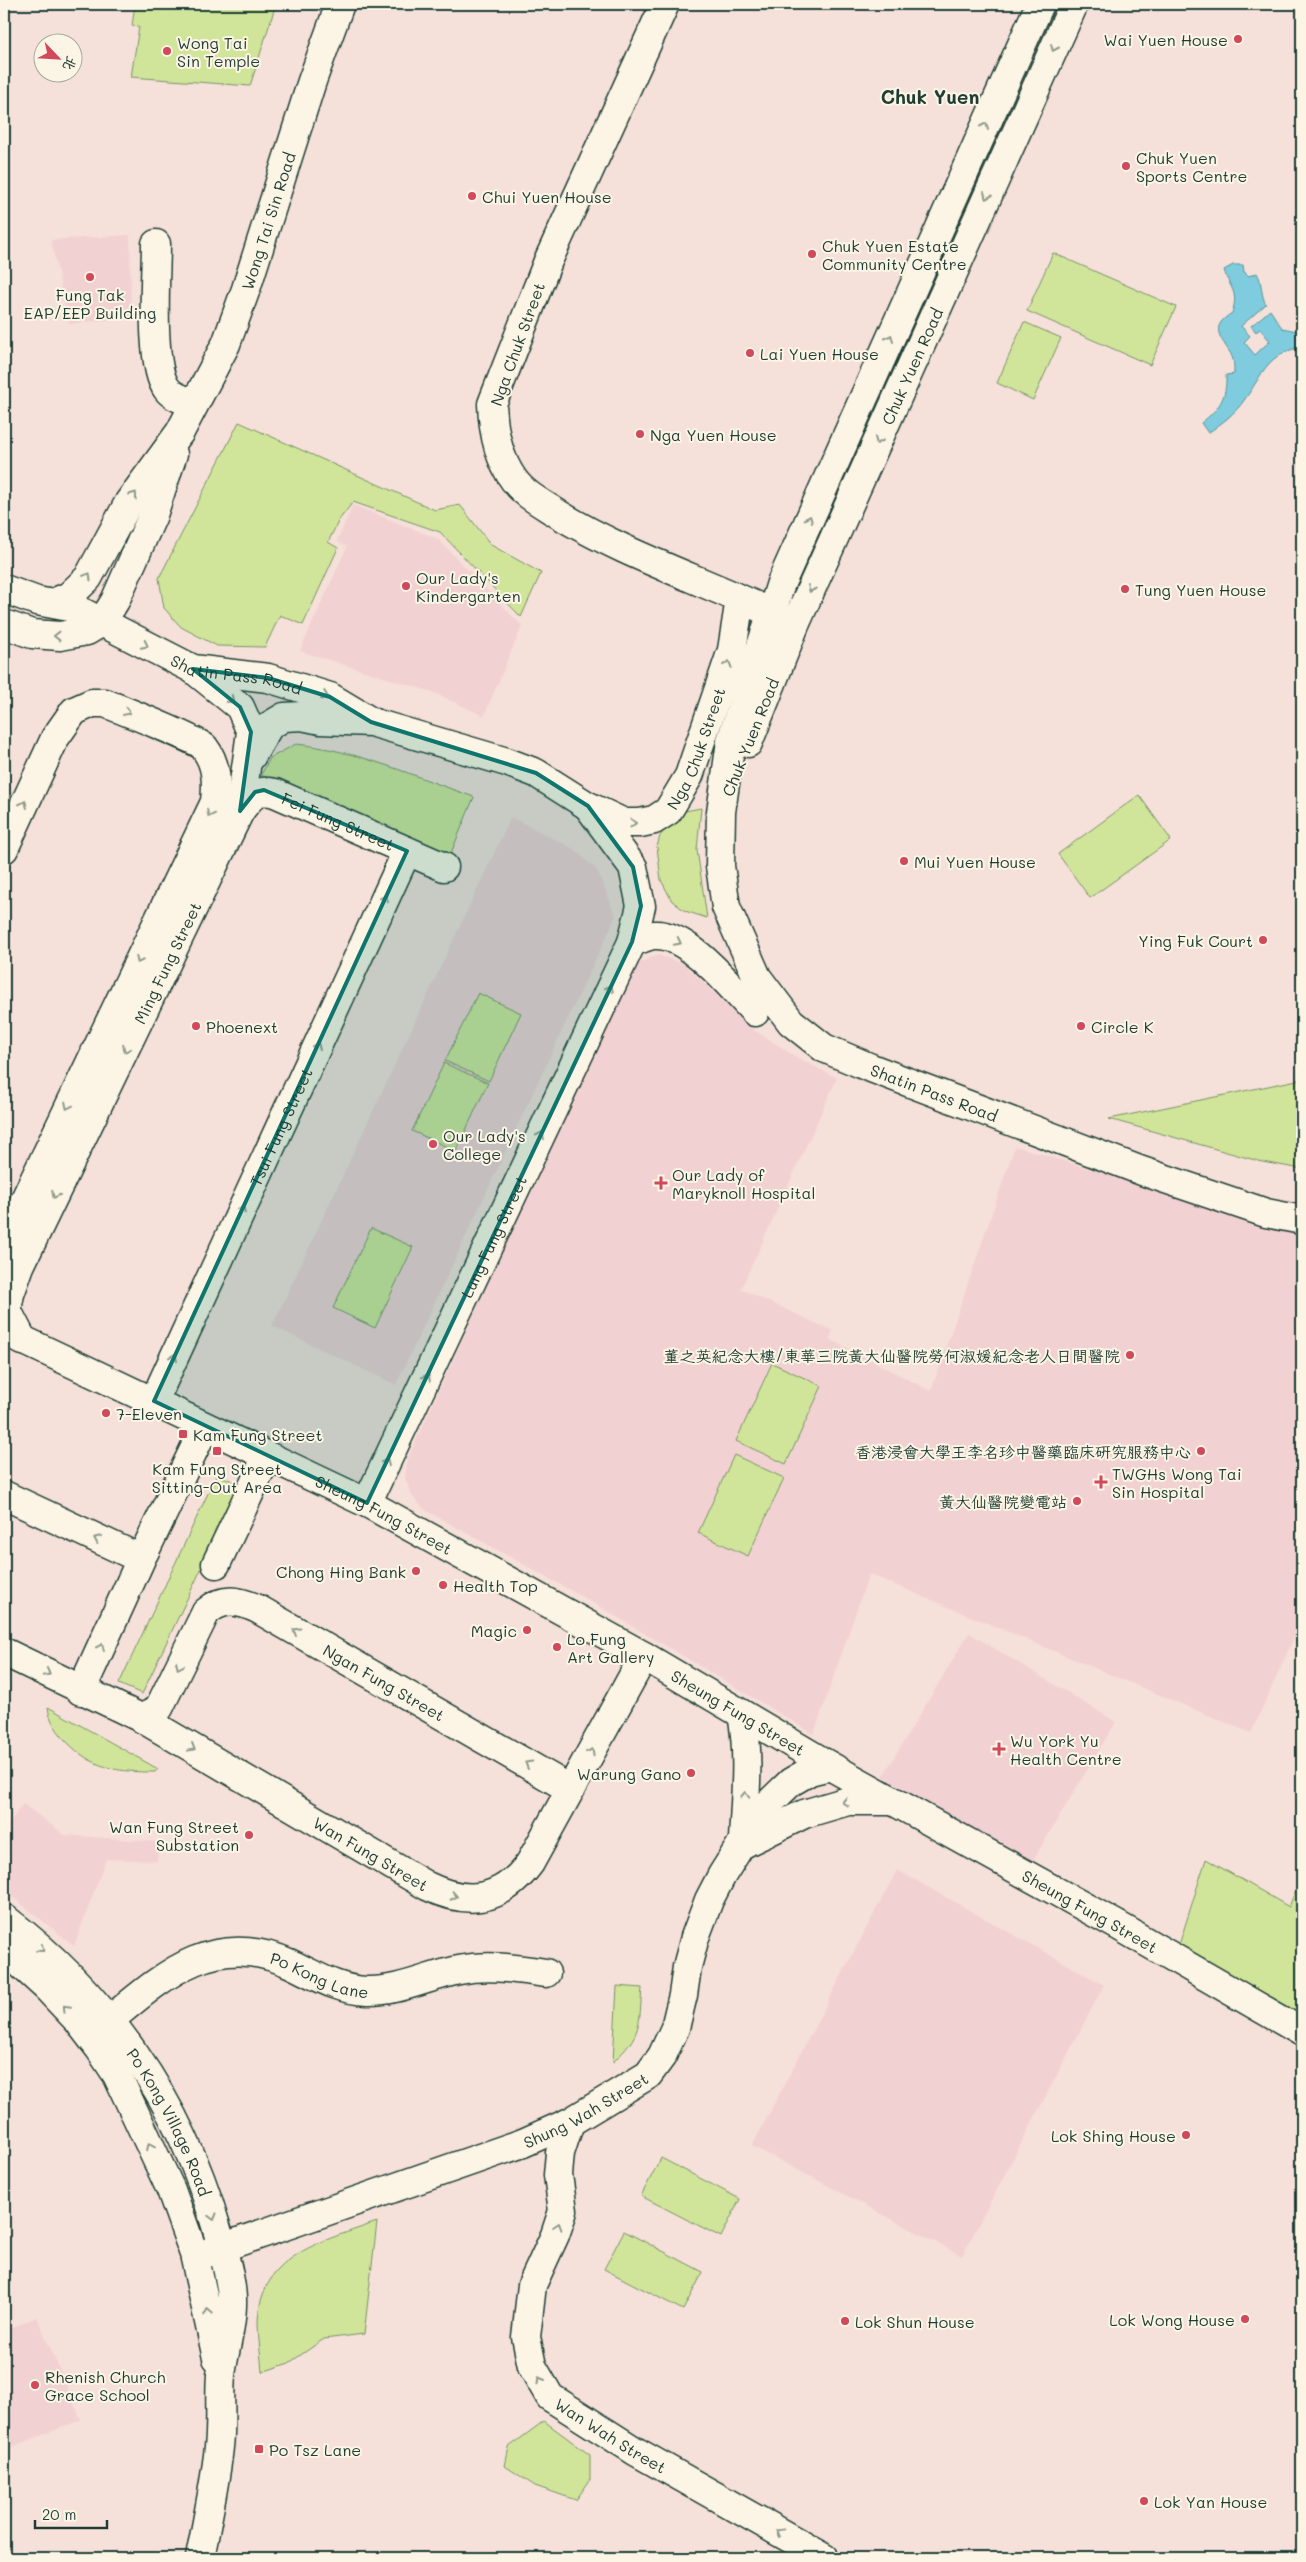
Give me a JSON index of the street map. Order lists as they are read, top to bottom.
{
  "streets": {
    "street": [
      "Wong Tai Sin Road",
      "Nga Chuk Street",
      "Chuk Yuen Road",
      "Shatin Pass Road",
      "Fei Fung Street",
      "Ming Fung Street",
      "Tsui Fung Street",
      "Lung Fung Street",
      "Sheung Fung Street",
      "Ngan Fung Street",
      "Wan Fung Street",
      "Po Kong Lane",
      "Shung Wah Street",
      "Po Kong Village Road",
      "Wan Wah Street"
    ]
  },
  "crossings": [
    ["Wong Tai Sin Road", "Shatin Pass Road"],
    ["Nga Chuk Street", "Chuk Yuen Road"],
    ["Nga Chuk Street", "Shatin Pass Road"],
    ["Nga Chuk Street", "Lung Fung Street"],
    ["Chuk Yuen Road", "Shatin Pass Road"],
    ["Shatin Pass Road", "Ming Fung Street"],
    ["Shatin Pass Road", "Lung Fung Street"],
    ["Fei Fung Street", "Ming Fung Street"],
    ["Fei Fung Street", "Tsui Fung Street"],
    ["Ming Fung Street", "Sheung Fung Street"],
    ["Tsui Fung Street", "Sheung Fung Street"],
    ["Lung Fung Street", "Sheung Fung Street"],
    ["Sheung Fung Street", "Wan Fung Street"],
    ["Sheung Fung Street", "Shung Wah Street"],
    ["Ngan Fung Street", "Wan Fung Street"],
    ["Po Kong Lane", "Po Kong Village Road"],
    ["Shung Wah Street", "Po Kong Village Road"],
    ["Shung Wah Street", "Wan Wah Street"]
  ],
  "one_way": ["Tsui Fung Street", "Lung Fung Street", "Wan Wah Street"],
  "districts": ["Chuk Yuen"],
  "places": {
    "other": [
      "Wai Yuen House",
      "Wong Tai Sin Temple",
      "Chuk Yuen Sports Centre",
      "Chui Yuen House",
      "Chuk Yuen Estate Community Centre",
      "Fung Tak EAP/EEP Building",
      "Lai Yuen House",
      "Nga Yuen House",
      "Our Lady's Kindergarten",
      "Tung Yuen House",
      "Mui Yuen House",
      "Ying Fuk Court",
      "Phoenext",
      "Circle K",
      "Our Lady's College",
      "董之英紀念大樓/東華三院黃大仙醫院勞何淑媛紀念老人日間醫院",
      "7-Eleven",
      "香港浸會大學王李名珍中醫藥臨床研究服務中心",
      "黃大仙醫院變電站",
      "Chong Hing Bank",
      "Health Top",
      "Magic",
      "Lo Fung Art Gallery",
      "Warung Gano",
      "Wan Fung Street Substation",
      "Lok Shing House",
      "Lok Wong House",
      "Lok Shun House",
      "Rhenish Church Grace School",
      "Lok Yan House"
    ],
    "health": ["Our Lady of Maryknoll Hospital", "TWGHs Wong Tai Sin Hospital", "Wu York Yu Health Centre"],
    "transit": ["Kam Fung Street", "Kam Fung Street Sitting-Out Area", "Po Tsz Lane"]
  },
  "scale_bar": "20 m",
  "north": "bottom right"
}
